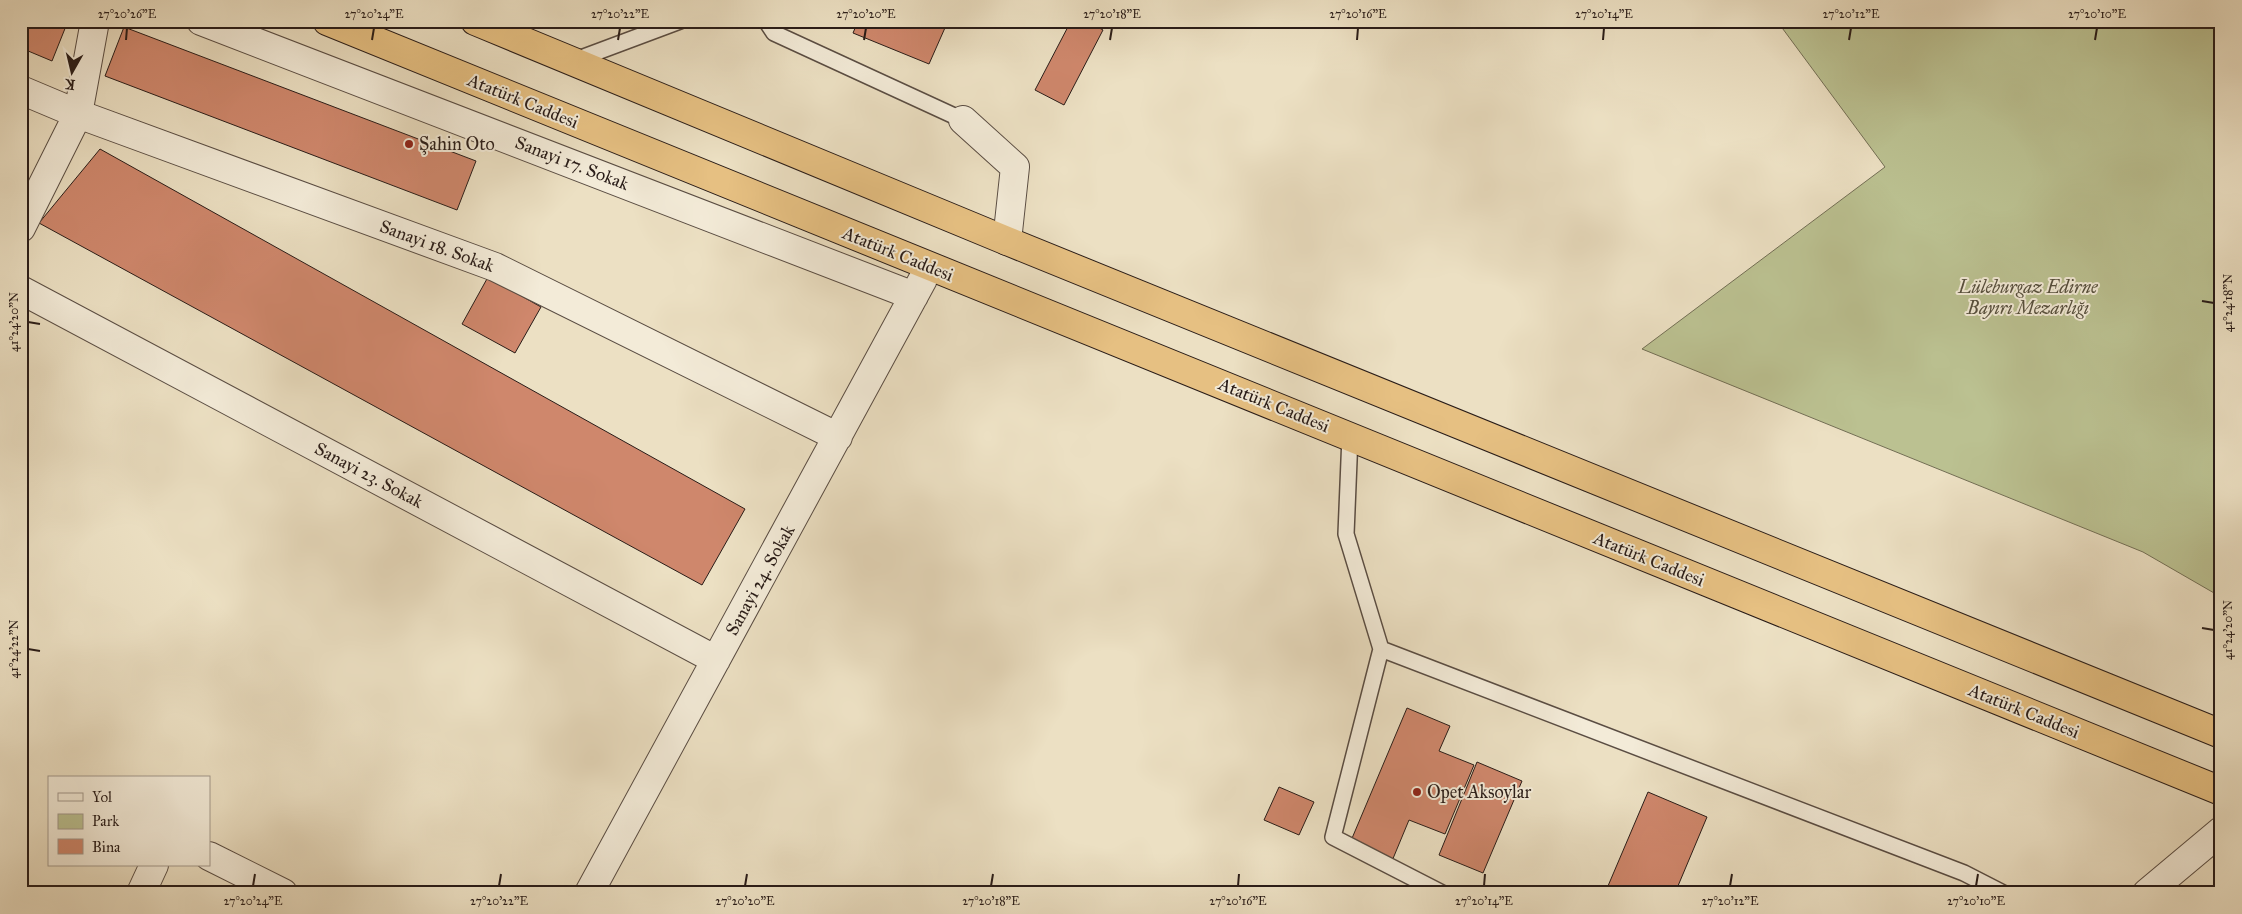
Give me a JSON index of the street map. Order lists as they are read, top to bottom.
{
  "streets": {
    "highway": ["Atatürk Caddesi"],
    "street": [
      "Sanayi 17. Sokak",
      "Sanayi 18. Sokak",
      "Sanayi 23. Sokak",
      "Sanayi 24. Sokak"
    ]
  },
  "crossings": [
    ["Atatürk Caddesi", "Sanayi 24. Sokak"],
    ["Sanayi 17. Sokak", "Sanayi 24. Sokak"],
    ["Sanayi 18. Sokak", "Sanayi 24. Sokak"],
    ["Sanayi 23. Sokak", "Sanayi 24. Sokak"]
  ],
  "parks": ["Lüleburgaz Edirne Bayırı Mezarlığı"],
  "places": ["Şahin Oto", "Opet Aksoylar"],
  "legend": ["Yol", "Park", "Bina"],
  "north": "bottom",
  "coordinates": [
    "27°20'26\"E",
    "27°20'24\"E",
    "27°20'22\"E",
    "27°20'20\"E",
    "27°20'18\"E",
    "27°20'16\"E",
    "27°20'14\"E",
    "27°20'12\"E",
    "27°20'10\"E",
    "41°24'18\"N",
    "41°24'20\"N",
    "41°24'22\"N"
  ]
}
